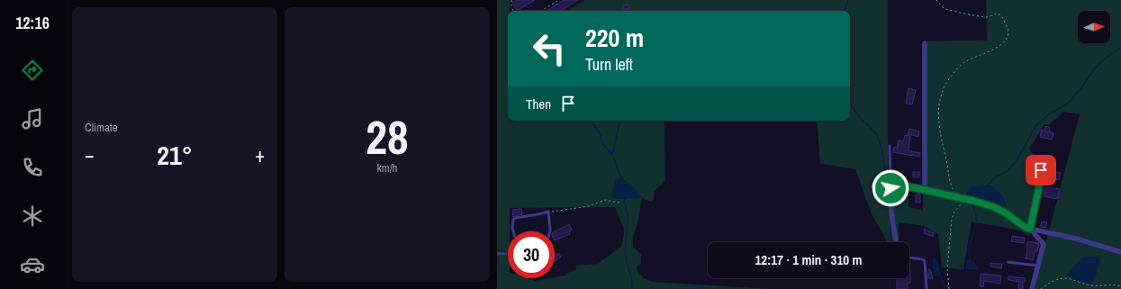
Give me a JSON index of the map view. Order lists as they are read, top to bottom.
{
  "north": "right",
  "page": {
    "tabs": "12:16",
    "tile": [
      "Climate",
      ["28", "km/h"]
    ],
    "turn": ["220 m", "Turn left"],
    "then": "Then",
    "heat": ["−", "21°", "+"],
    "limit": "30",
    "trip": "12:17 · 1 min · 310 m"
  }
}
